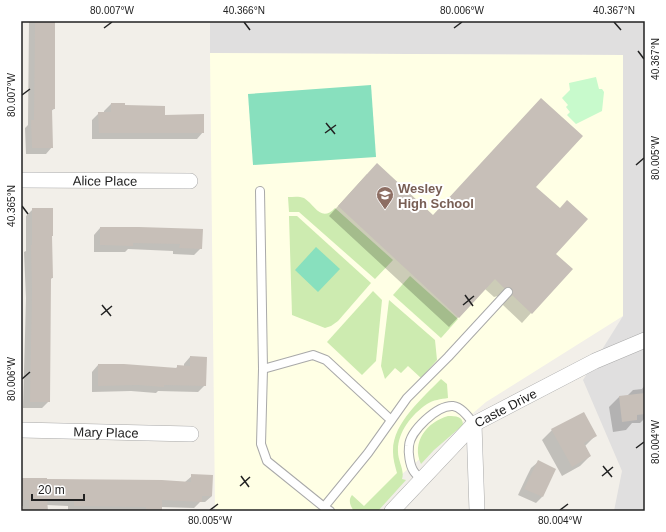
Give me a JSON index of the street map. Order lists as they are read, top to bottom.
{
  "streets": {
    "street": ["Alice Place", "Caste Drive", "Mary Place"]
  },
  "places": {
    "school or university": ["Wesley High School"]
  },
  "scale_bar": "20 m",
  "coordinates": [
    "80.007°W",
    "40.366°N",
    "80.006°W",
    "40.367°N",
    "80.005°W",
    "40.365°N",
    "80.004°W"
  ]
}
